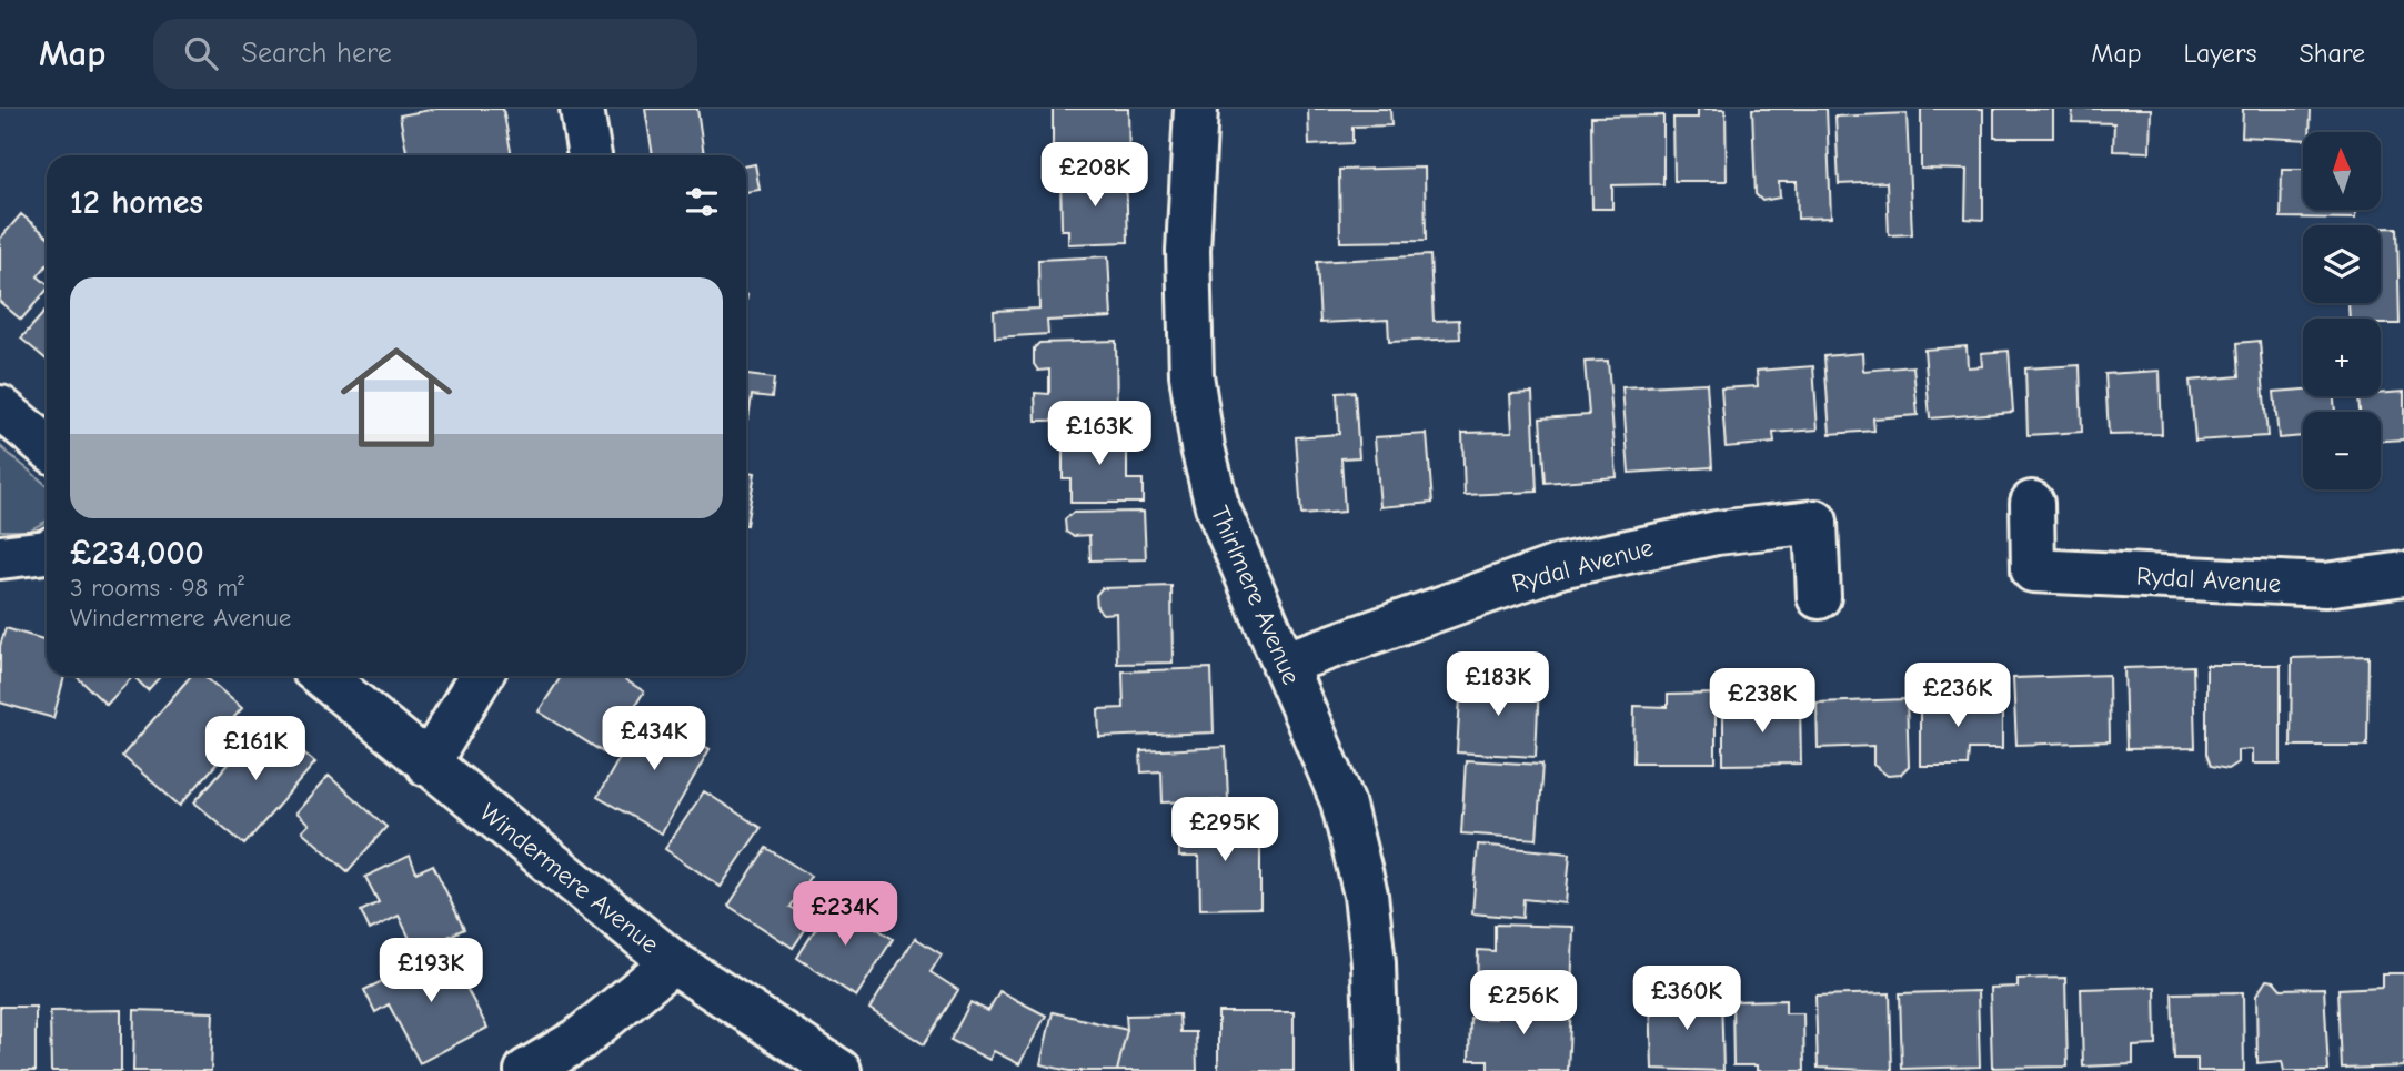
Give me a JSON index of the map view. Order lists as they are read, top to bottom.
{
  "streets": {
    "street": ["Rydal Avenue", "Thirlmere Avenue", "Windermere Avenue"]
  },
  "crossings": [
    ["Rydal Avenue", "Thirlmere Avenue"]
  ],
  "north": "top",
  "page": {
    "header": "Map",
    "search": "Search here",
    "nav": ["Map", "Layers", "Share"],
    "map_buttons": ["+", "−"],
    "price": [
      "£208K",
      "£163K",
      "£183K",
      "£236K",
      "£238K",
      "£434K",
      "£161K",
      "£295K",
      "£234K",
      "£193K",
      "£360K",
      "£256K"
    ],
    "heading": "12 homes",
    "list": [
      {
        "name": "£234,000",
        "note": "3 rooms · 98 m² · Windermere Avenue"
      }
    ]
  }
}
